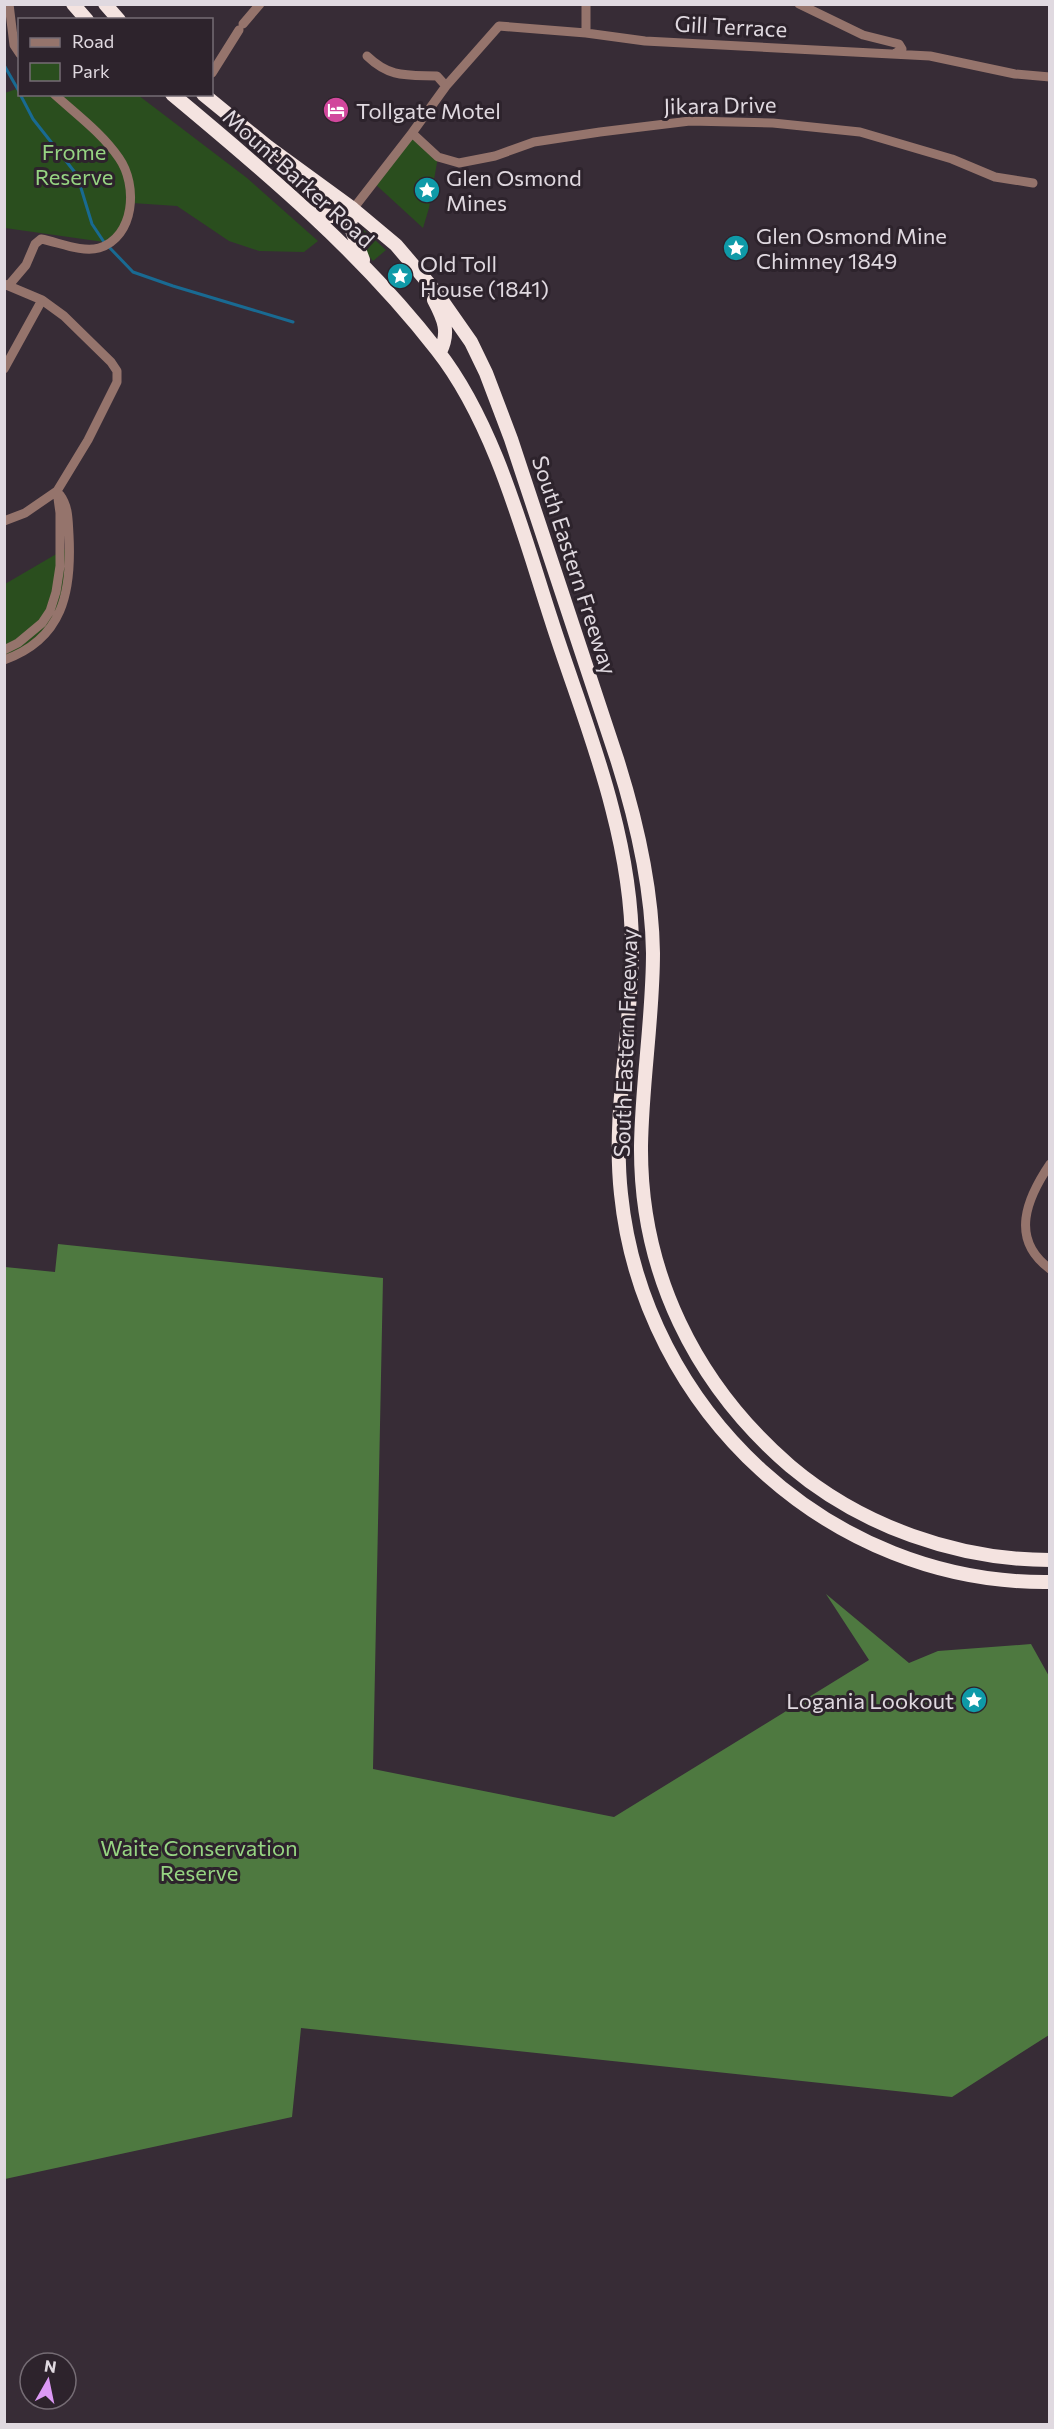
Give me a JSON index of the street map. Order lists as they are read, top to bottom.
{
  "streets": {
    "highway": ["Mount Barker Road", "South Eastern Freeway"],
    "street": ["Gill Terrace", "Jikara Drive"]
  },
  "crossings": [
    ["Gill Terrace", "Jikara Drive"],
    ["Gill Terrace", "Mount Barker Road"],
    ["Mount Barker Road", "South Eastern Freeway"]
  ],
  "parks": ["Frome Reserve", "Waite Conservation Reserve"],
  "places": {
    "hotel": ["Tollgate Motel"],
    "place": [
      "Glen Osmond Mines",
      "Glen Osmond Mine Chimney 1849",
      "Old Toll House (1841)",
      "Logania Lookout"
    ]
  },
  "legend": ["Road", "Park"],
  "north": "top"
}
